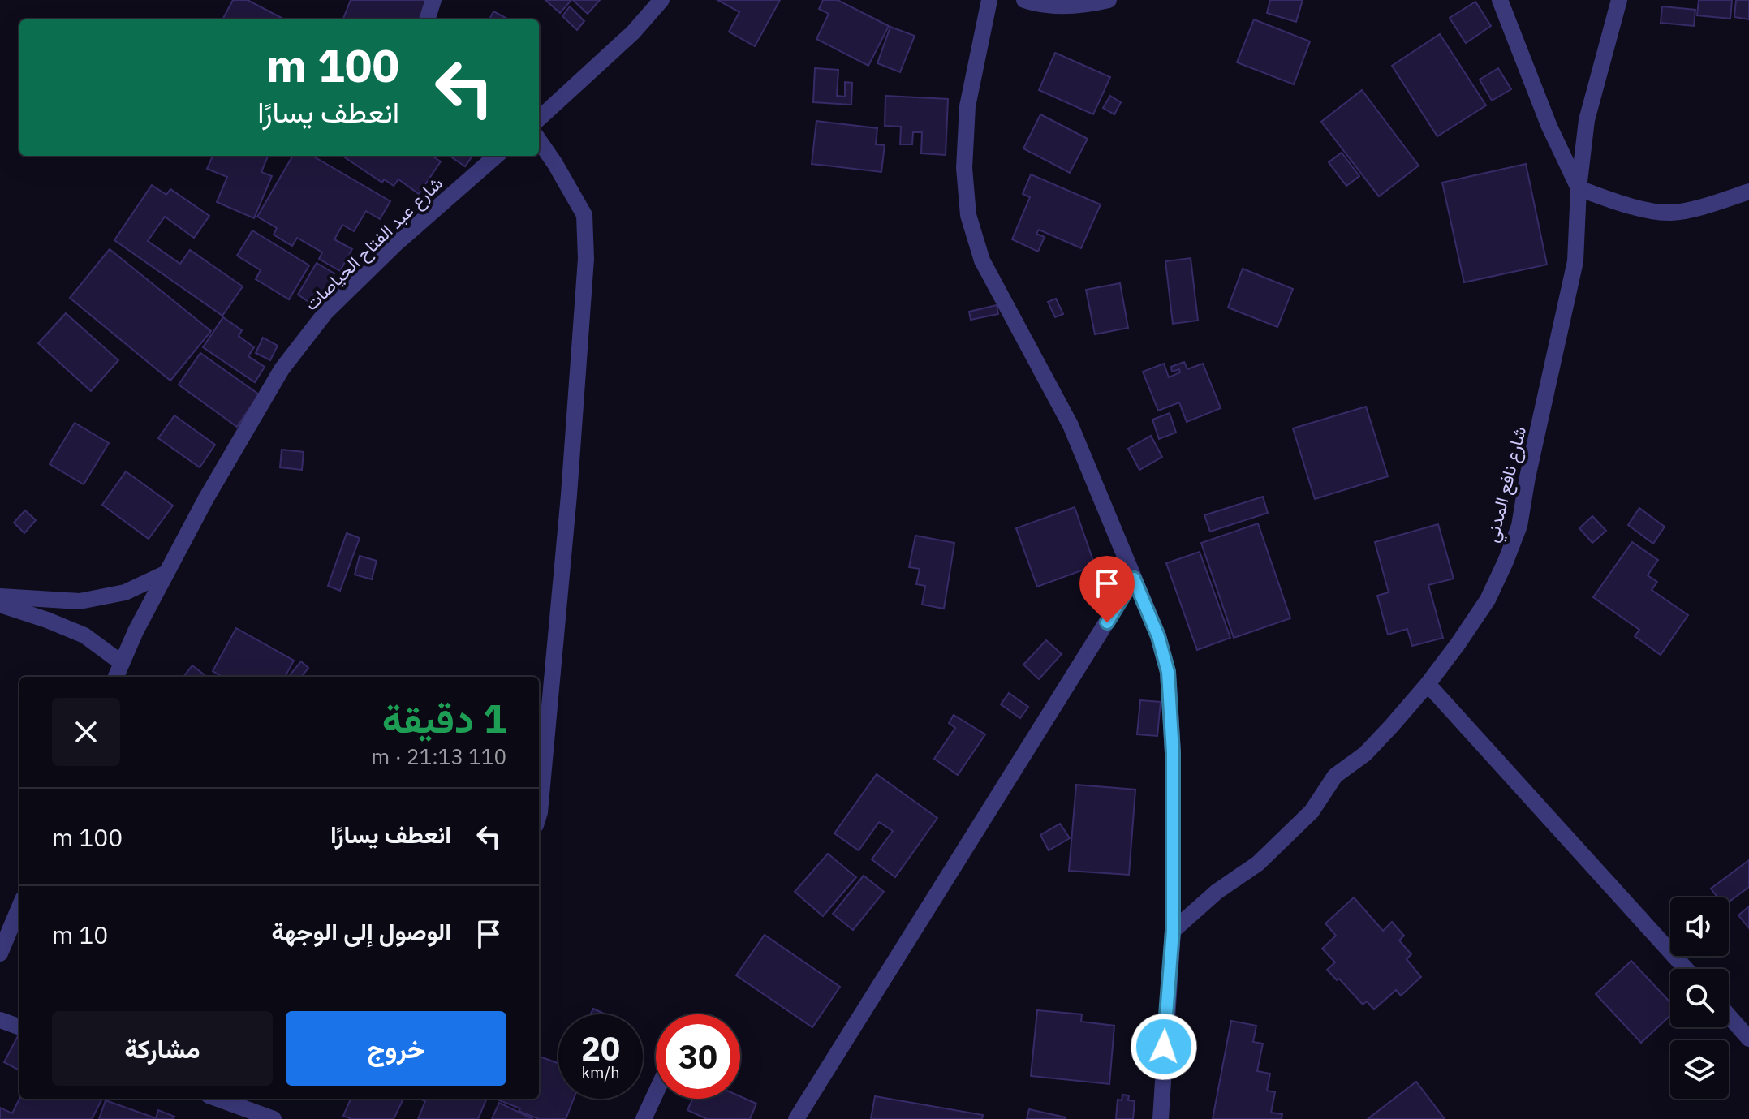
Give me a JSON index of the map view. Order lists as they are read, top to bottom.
{
  "streets": {
    "street": ["شارع عبد الفتاح الحياصات", "شارع نافع المدني"]
  },
  "page": {
    "turn": ["100 m", "انعطف يسارًا"],
    "heading": ["1 دقيقة", "110 m · 21:13"],
    "list": [
      {
        "name": "انعطف يسارًا",
        "value": "100 m"
      },
      {
        "name": "الوصول إلى الوجهة",
        "value": "10 m"
      }
    ],
    "buttons": ["خروج", "مشاركة"],
    "speed": "20 km/h",
    "limit": "30"
  }
}
